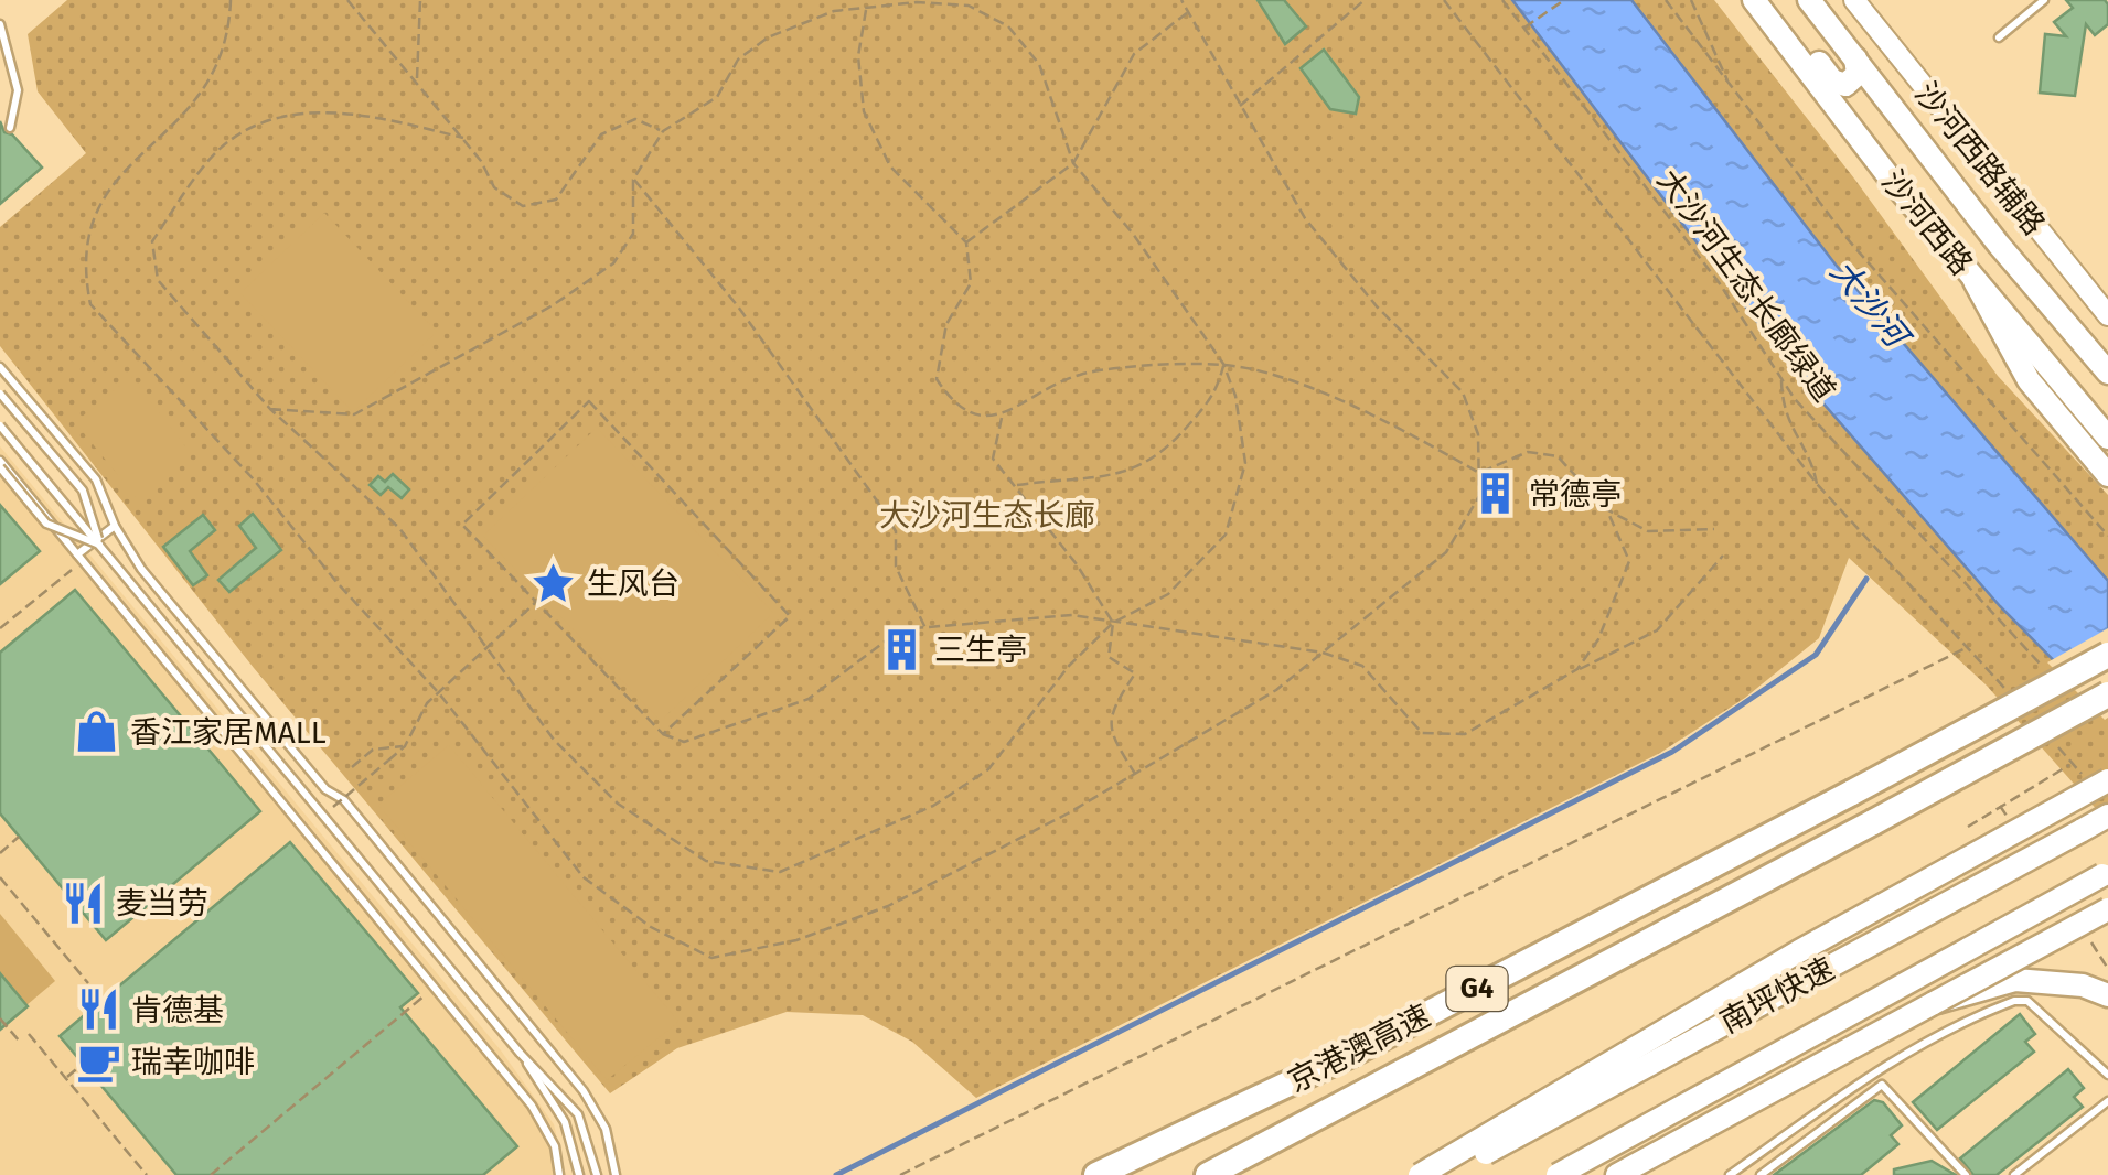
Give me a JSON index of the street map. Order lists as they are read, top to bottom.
{
  "streets": {
    "highway": ["G4", "京港澳高速"],
    "main road": ["沙河西路辅路", "沙河西路", "南坪快速"],
    "path": ["大沙河生态长廊绿道"]
  },
  "water": ["大沙河"],
  "parks": ["大沙河生态长廊"],
  "places": {
    "building": ["常德亭", "三生亭"],
    "place": ["生风台"],
    "shop": ["香江家居MALL"],
    "restaurant": ["麦当劳", "肯德基"],
    "cafe": ["瑞幸咖啡"]
  }
}
